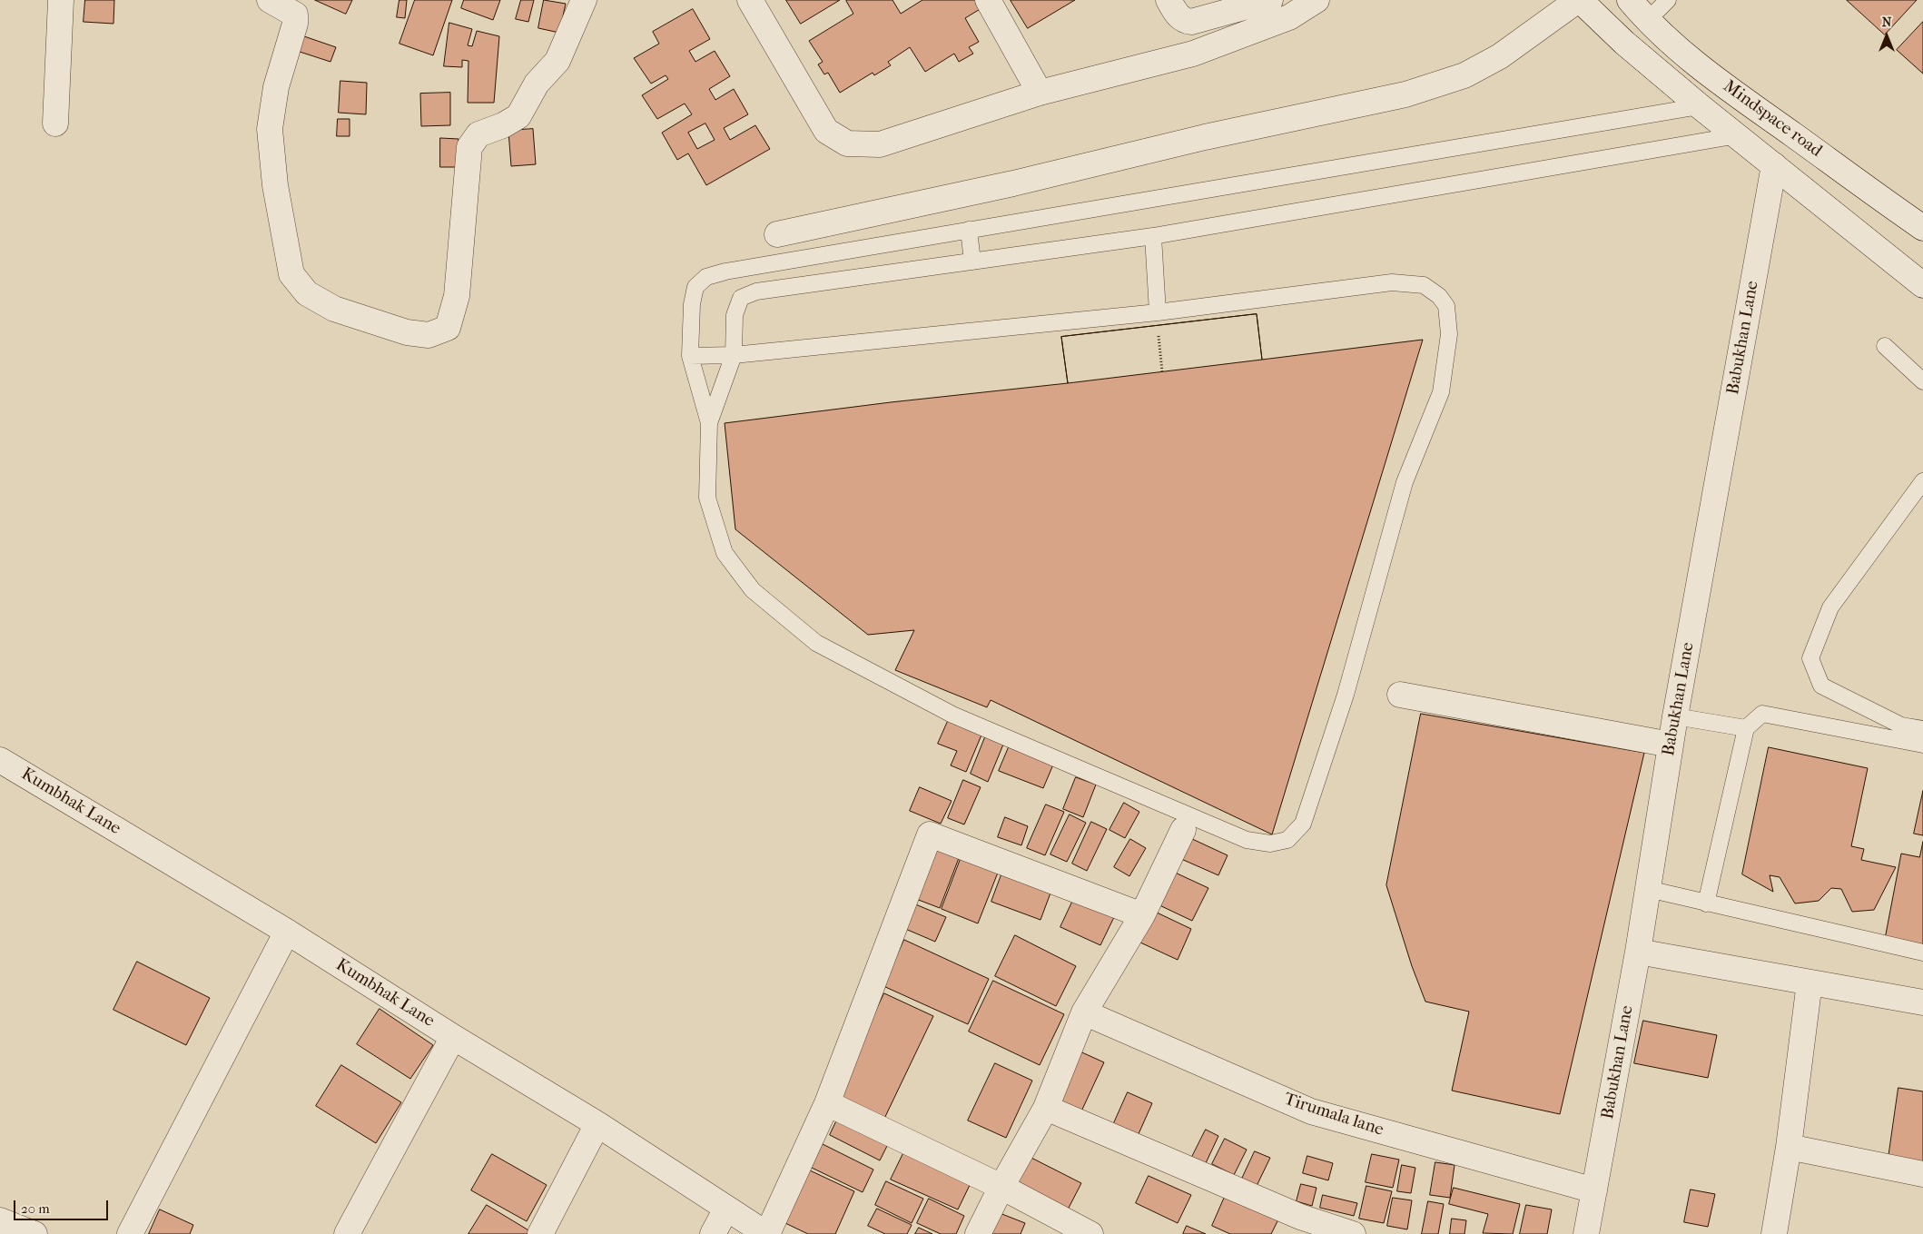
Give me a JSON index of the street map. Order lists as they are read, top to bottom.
{
  "streets": {
    "street": [
      "Mindspace road",
      "Babukhan Lane",
      "Kumbhak Lane",
      "Tirumala lane"
    ]
  },
  "crossings": [
    ["Mindspace road", "Babukhan Lane"],
    ["Babukhan Lane", "Tirumala lane"]
  ],
  "scale_bar": "20 m",
  "north": "top"
}
